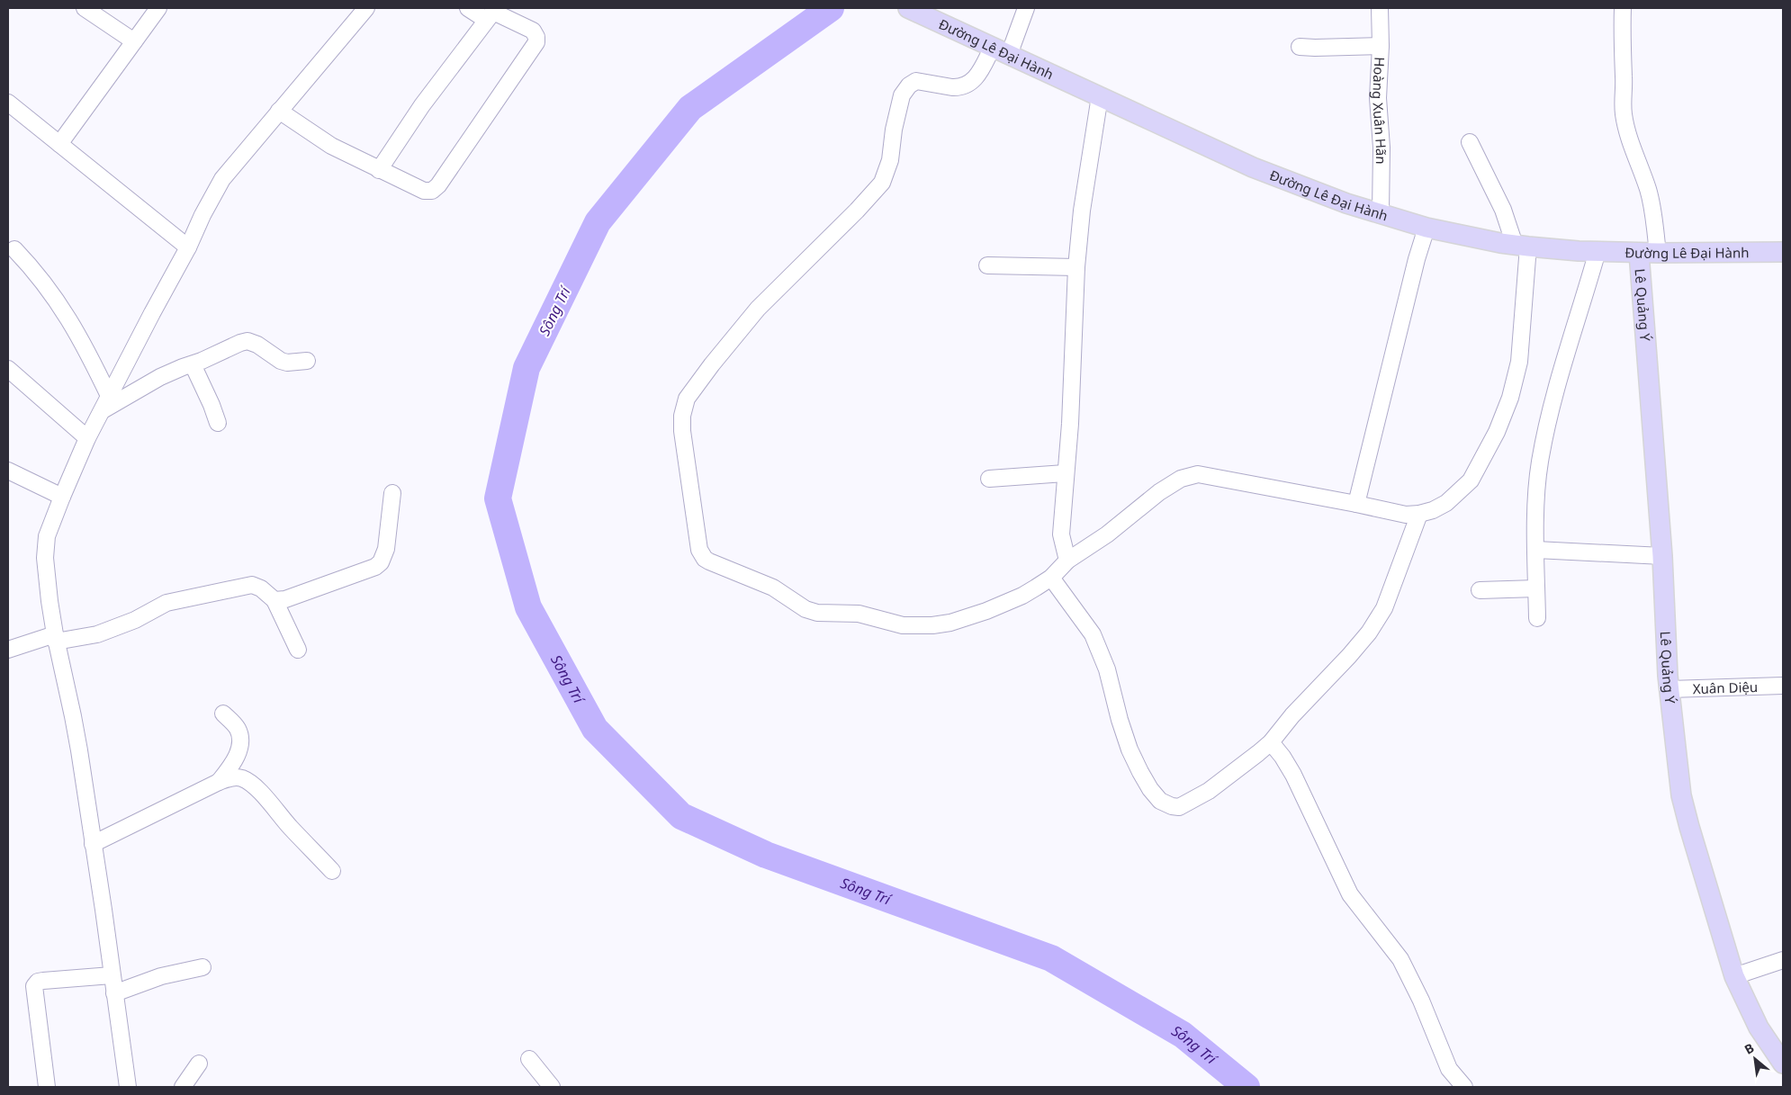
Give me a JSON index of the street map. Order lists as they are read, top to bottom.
{
  "streets": {
    "main road": ["Đường Lê Đại Hành", "Lê Quảng Ý"],
    "street": ["Hoàng Xuân Hãn", "Xuân Diệu"]
  },
  "crossings": [
    ["Đường Lê Đại Hành", "Hoàng Xuân Hãn"],
    ["Đường Lê Đại Hành", "Lê Quảng Ý"],
    ["Lê Quảng Ý", "Xuân Diệu"]
  ],
  "water": ["Sông Trí"],
  "north": "top left"
}
